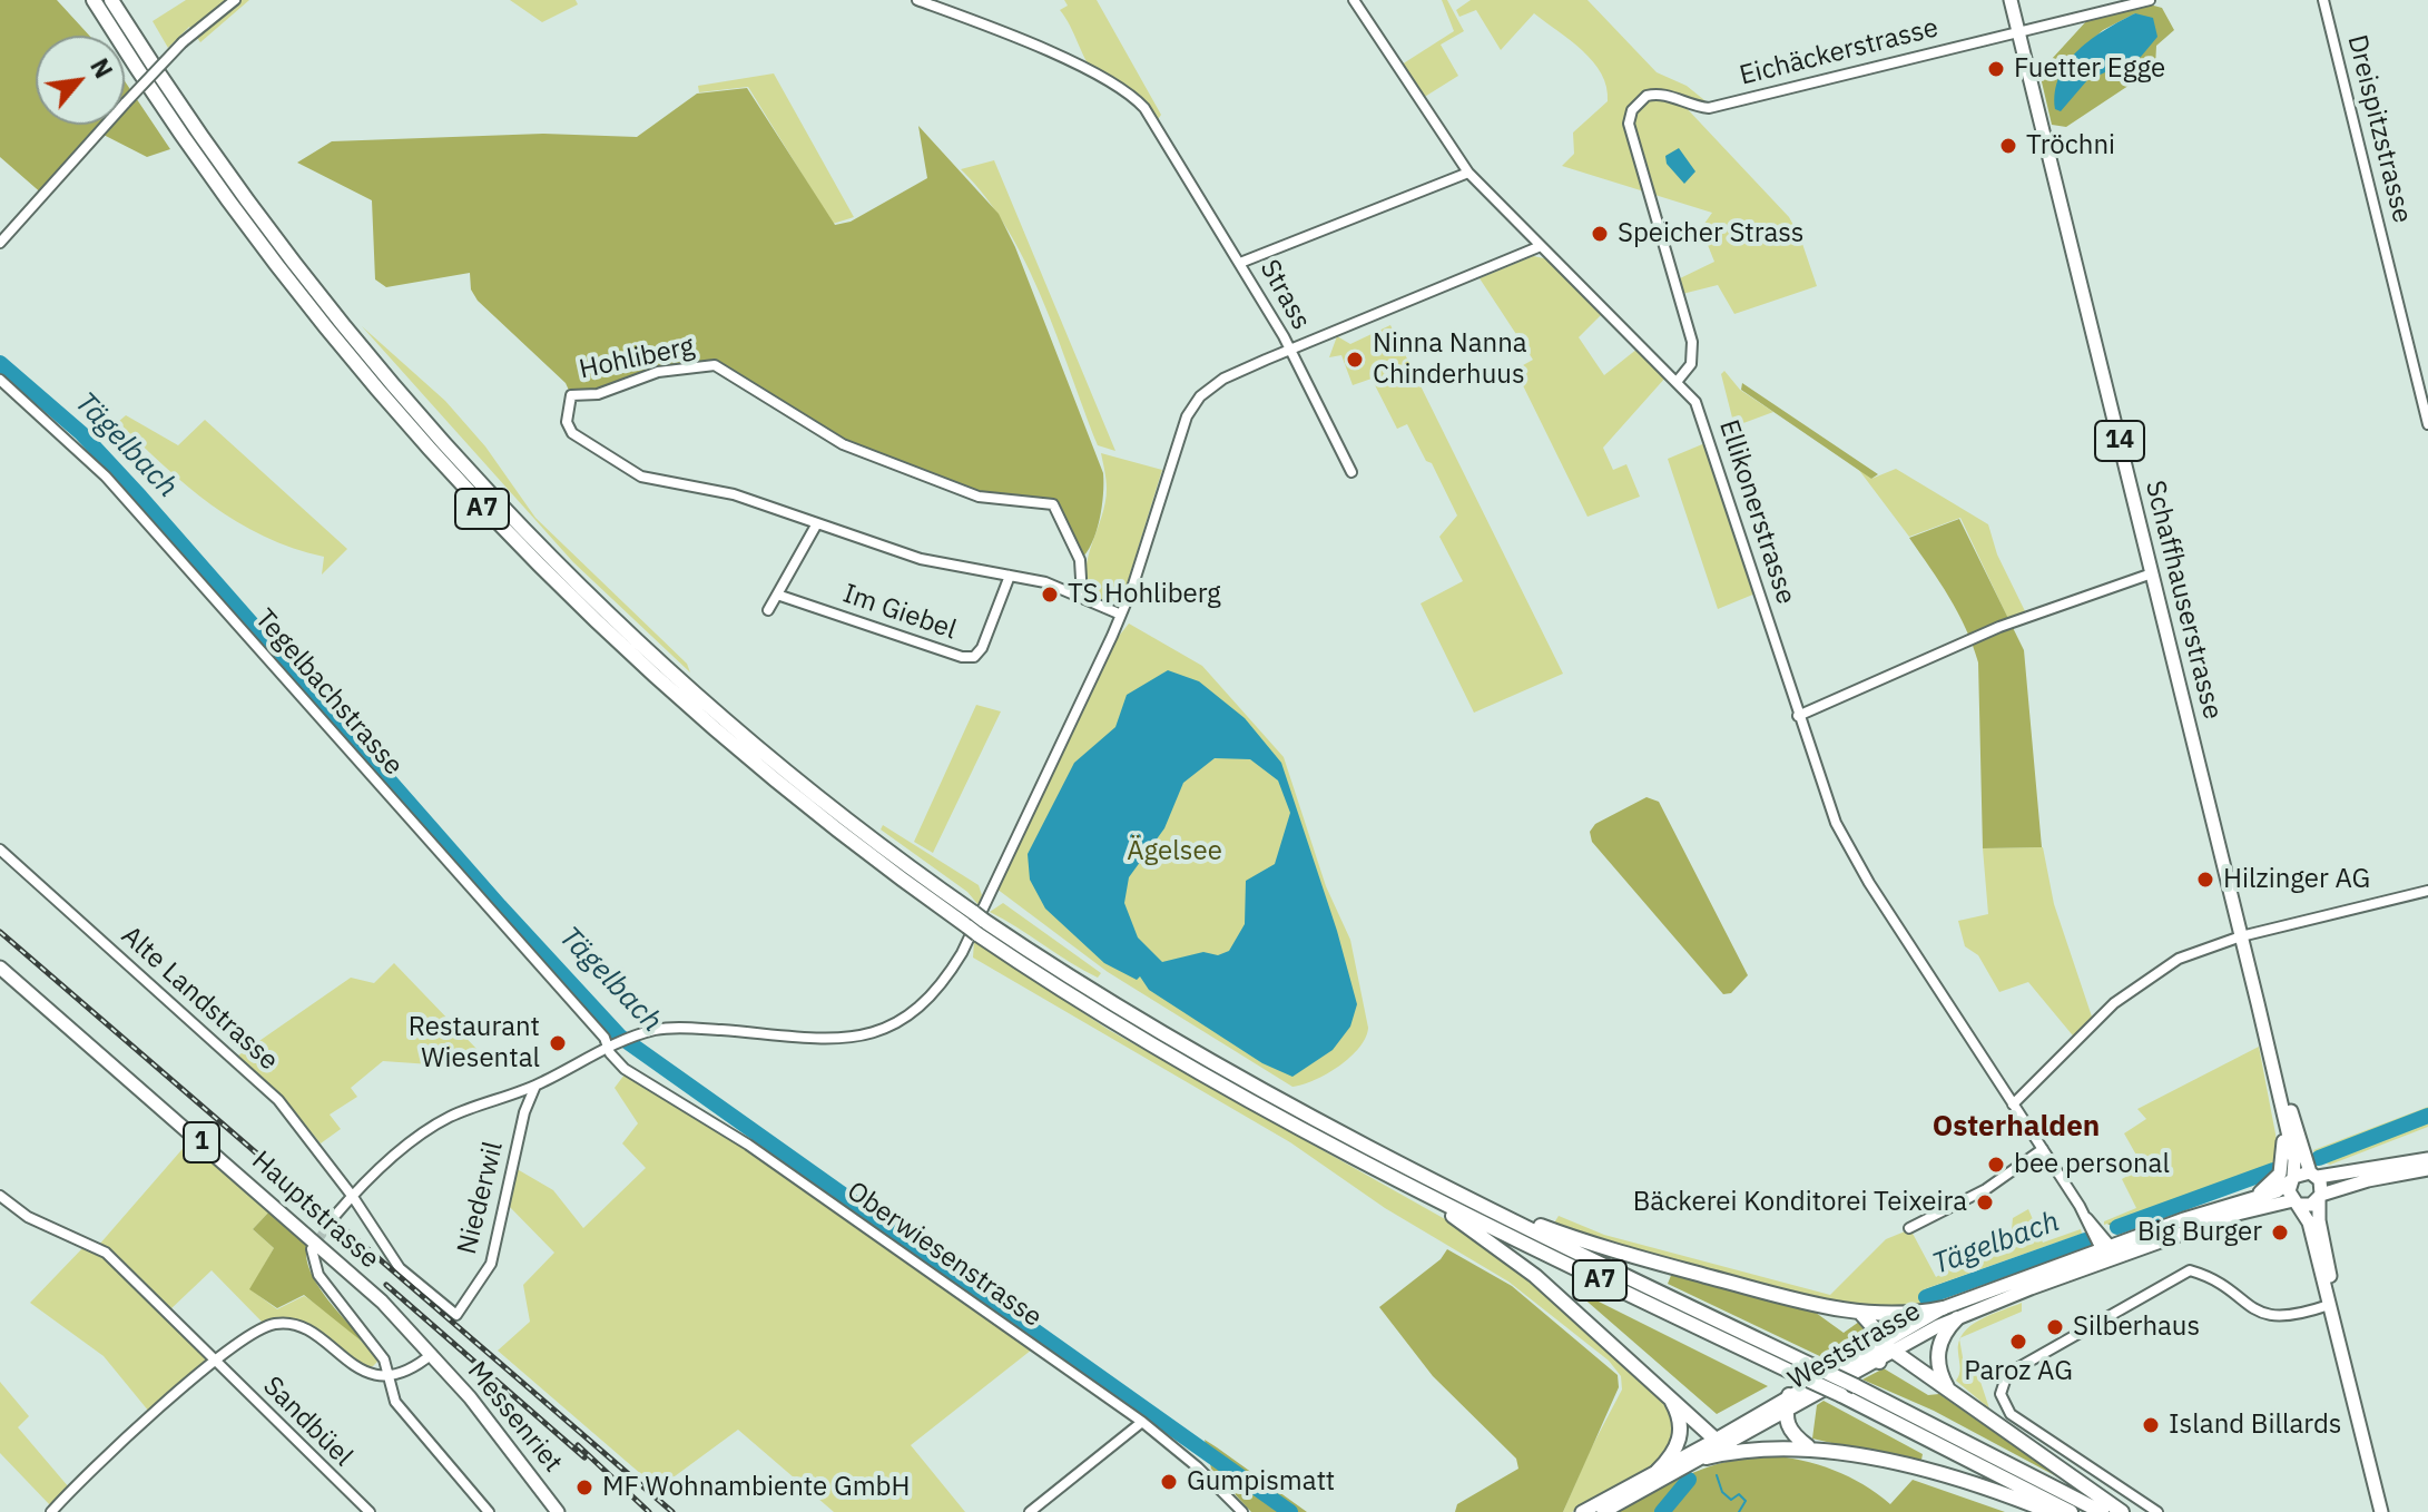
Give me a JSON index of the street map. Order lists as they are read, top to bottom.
{
  "streets": {
    "highway": ["A7"],
    "main road": [
      "14",
      "Schaffhauserstrasse",
      "1",
      "Hauptstrasse",
      "Weststrasse",
      "Messenriet"
    ],
    "street": [
      "Eichäckerstrasse",
      "Dreispitzstrasse",
      "Strass",
      "Hohliberg",
      "Ellikonerstrasse",
      "Im Giebel",
      "Tegelbachstrasse",
      "Alte Landstrasse",
      "Niederwil",
      "Oberwiesenstrasse",
      "Sandbüel"
    ]
  },
  "crossings": [
    ["Eichäckerstrasse", "Ellikonerstrasse"],
    ["Eichäckerstrasse", "Schaffhauserstrasse"],
    ["Strass", "Ellikonerstrasse"],
    ["Hohliberg", "Im Giebel"],
    ["A7", "Weststrasse"],
    ["Ellikonerstrasse", "Weststrasse"],
    ["Schaffhauserstrasse", "Weststrasse"],
    ["Tegelbachstrasse", "Oberwiesenstrasse"],
    ["Alte Landstrasse", "Niederwil"],
    ["Hauptstrasse", "Messenriet"]
  ],
  "districts": ["Osterhalden"],
  "water": ["Tägelbach"],
  "parks": ["Ägelsee"],
  "places": [
    "Fuetter Egge",
    "Tröchni",
    "Speicher Strass",
    "Ninna Nanna Chinderhuus",
    "TS Hohliberg",
    "Hilzinger AG",
    "Restaurant Wiesental",
    "bee personal",
    "Bäckerei Konditorei Teixeira",
    "Big Burger",
    "Silberhaus",
    "Paroz AG",
    "Island Billards",
    "Gumpismatt",
    "MF Wohnambiente GmbH"
  ],
  "north": "top right"
}
